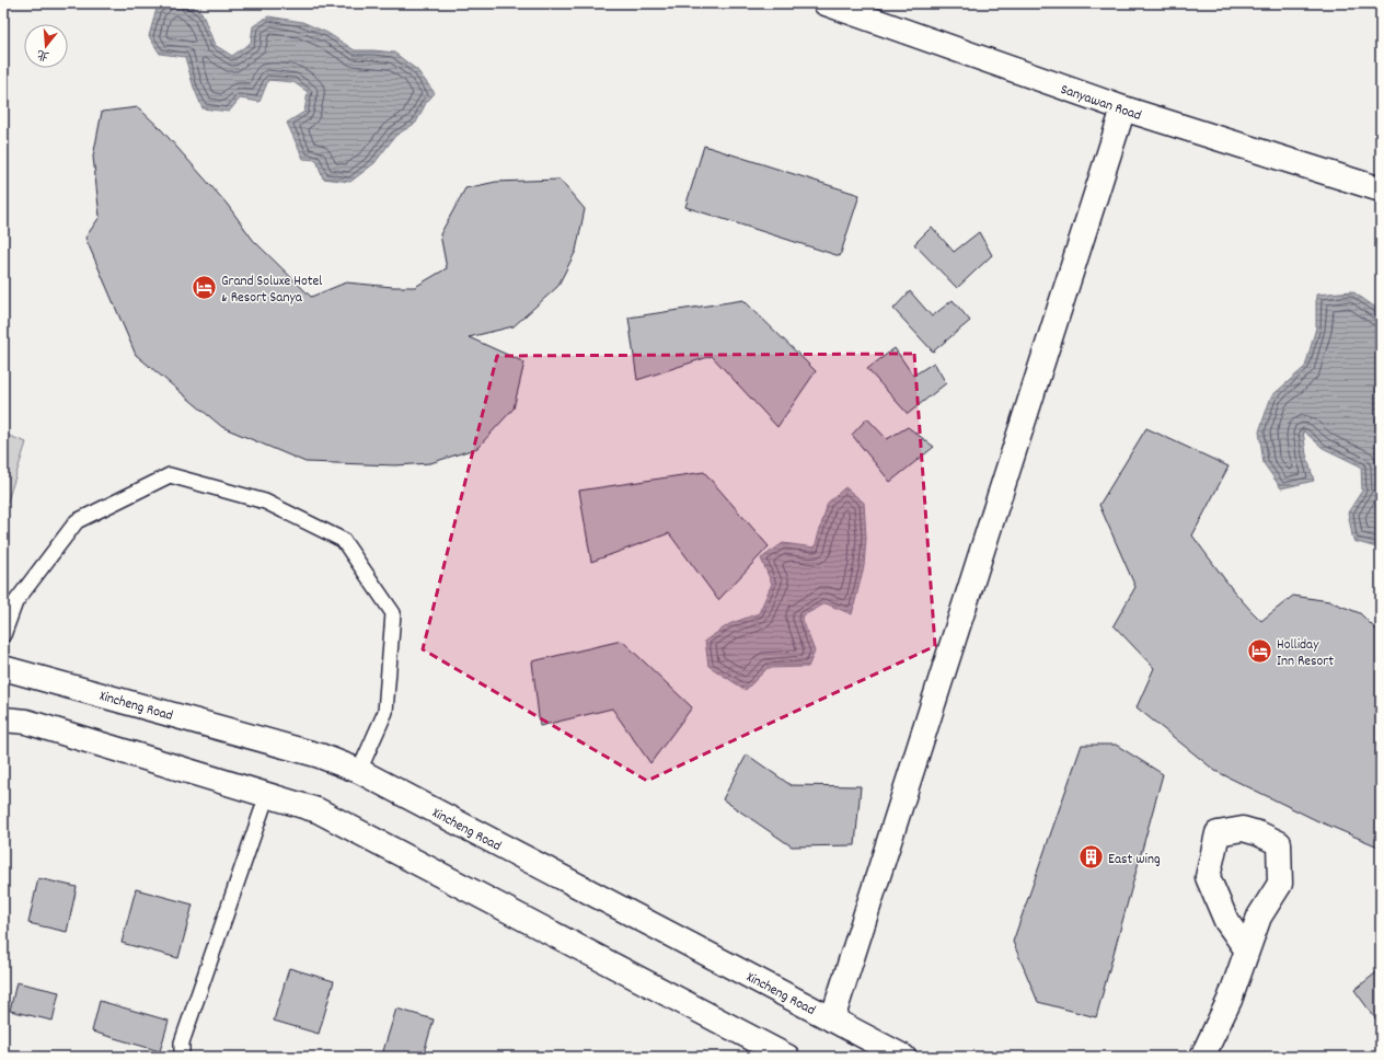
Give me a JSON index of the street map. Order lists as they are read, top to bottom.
{
  "streets": {
    "main road": ["Sanyawan Road", "Xincheng Road"]
  },
  "places": {
    "hotel": ["Grand Soluxe Hotel & Resort Sanya", "Holliday Inn Resort"],
    "building": ["East wing"]
  },
  "north": "bottom"
}
